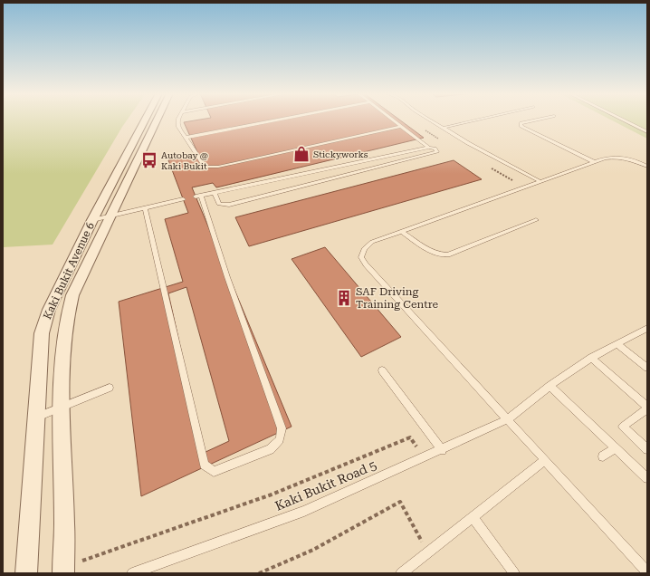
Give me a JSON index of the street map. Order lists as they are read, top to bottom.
{
  "streets": {
    "street": ["Kaki Bukit Avenue 6"],
    "lane": ["Kaki Bukit Road 5"]
  },
  "places": {
    "shop": ["Stickyworks"],
    "bus stop": ["Autobay @ Kaki Bukit"],
    "building": ["SAF Driving Training Centre"]
  }
}
